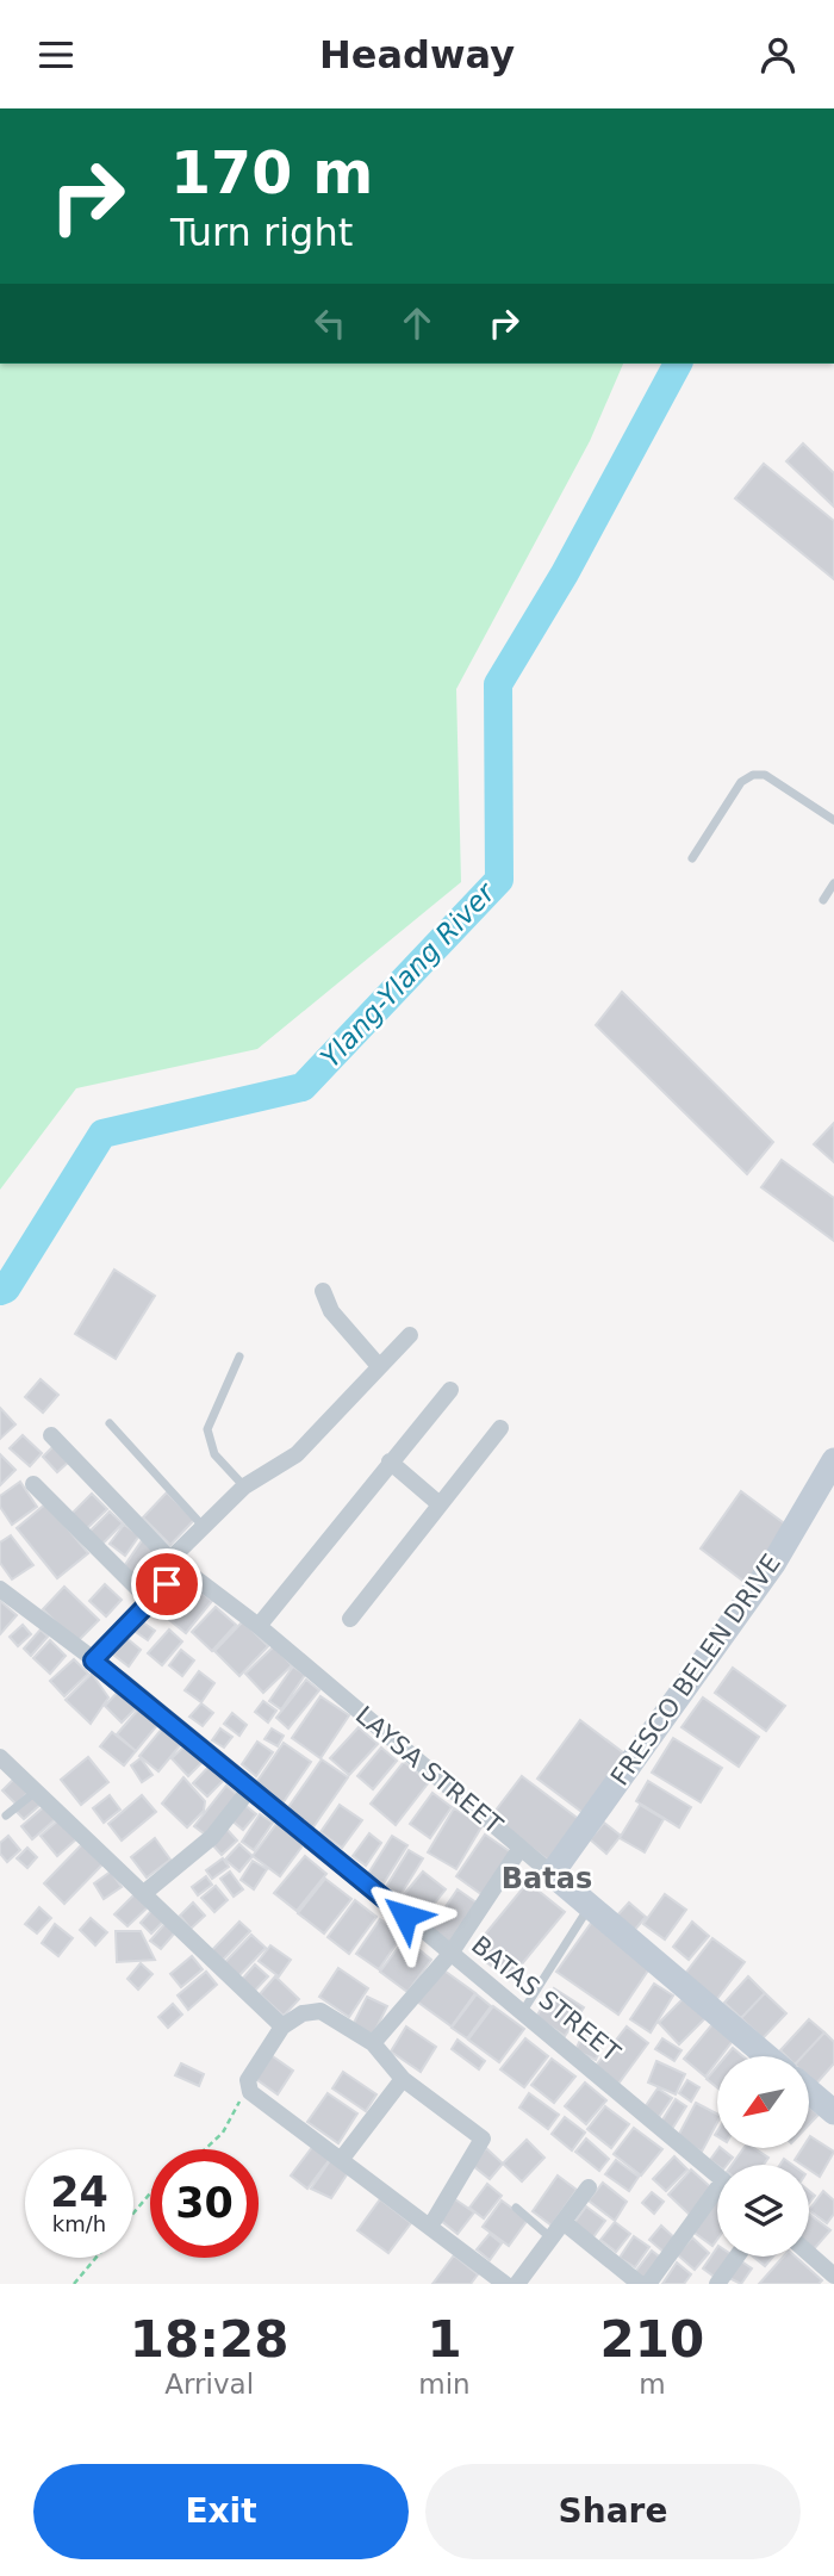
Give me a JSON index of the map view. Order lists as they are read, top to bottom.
{
  "streets": {
    "street": ["FRESCO BELEN DRIVE", "LAYSA STREET", "BATAS STREET"]
  },
  "crossings": [
    ["FRESCO BELEN DRIVE", "LAYSA STREET"]
  ],
  "districts": ["Batas"],
  "water": ["Ylang-Ylang River"],
  "north": "bottom left",
  "page": {
    "header": "Headway",
    "turn": ["170 m", "Turn right"],
    "speed": "24 km/h",
    "limit": "30",
    "eta": [
      "18:28",
      "Arrival",
      "1",
      "min",
      "210",
      "m"
    ],
    "buttons": ["Exit", "Share"]
  }
}
